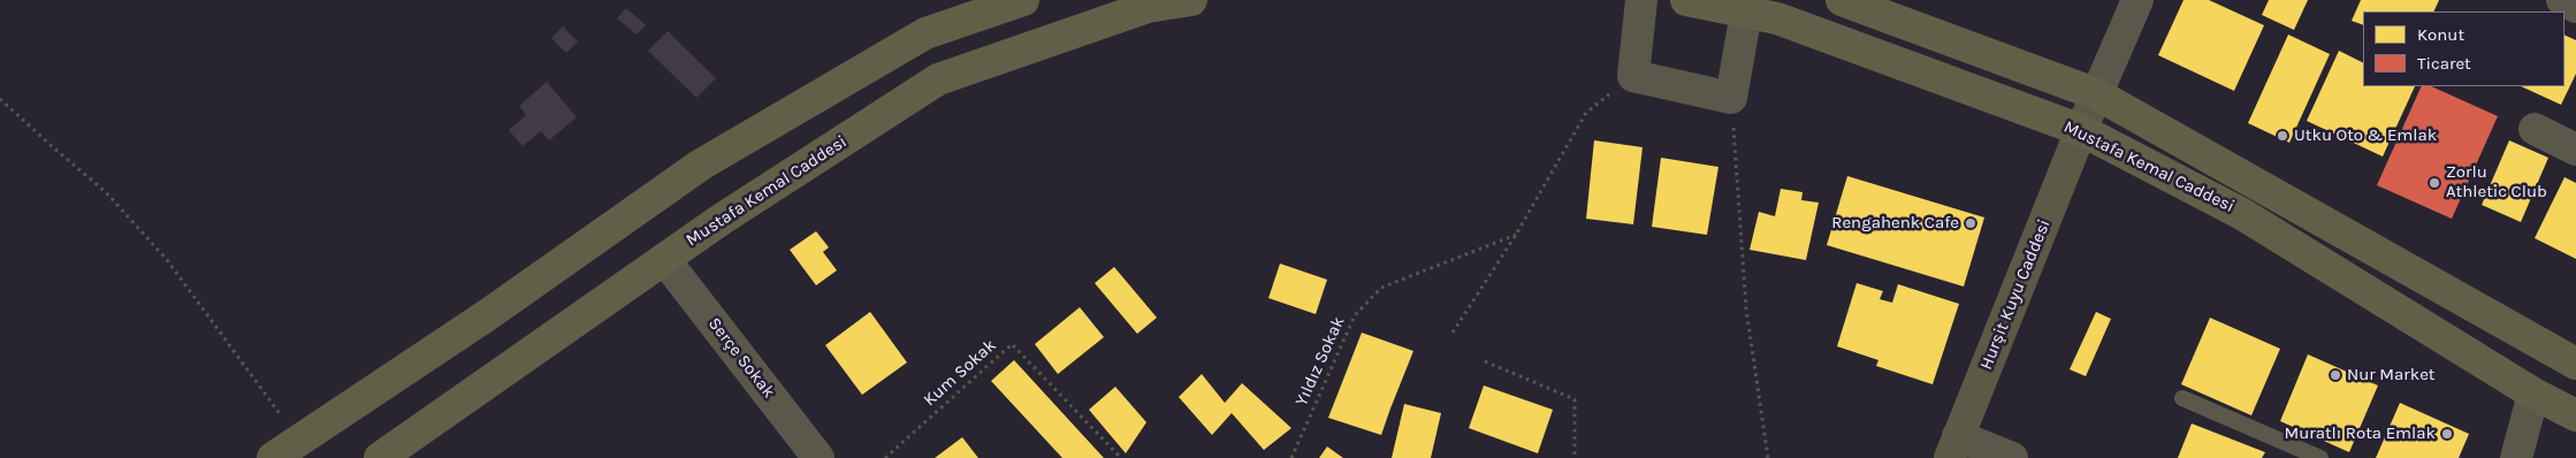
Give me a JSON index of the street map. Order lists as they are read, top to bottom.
{
  "streets": {
    "main road": ["Mustafa Kemal Caddesi"],
    "street": ["Hurşit Kuyu Caddesi", "Serçe Sokak"],
    "path": ["Yıldız Sokak", "Kum Sokak"]
  },
  "crossings": [
    ["Mustafa Kemal Caddesi", "Hurşit Kuyu Caddesi"],
    ["Mustafa Kemal Caddesi", "Serçe Sokak"]
  ],
  "places": [
    "Utku Oto & Emlak",
    "Zorlu Athletic Club",
    "Rengahenk Cafe",
    "Nur Market",
    "Muratlı Rota Emlak"
  ],
  "legend": ["Konut", "Ticaret"]
}
